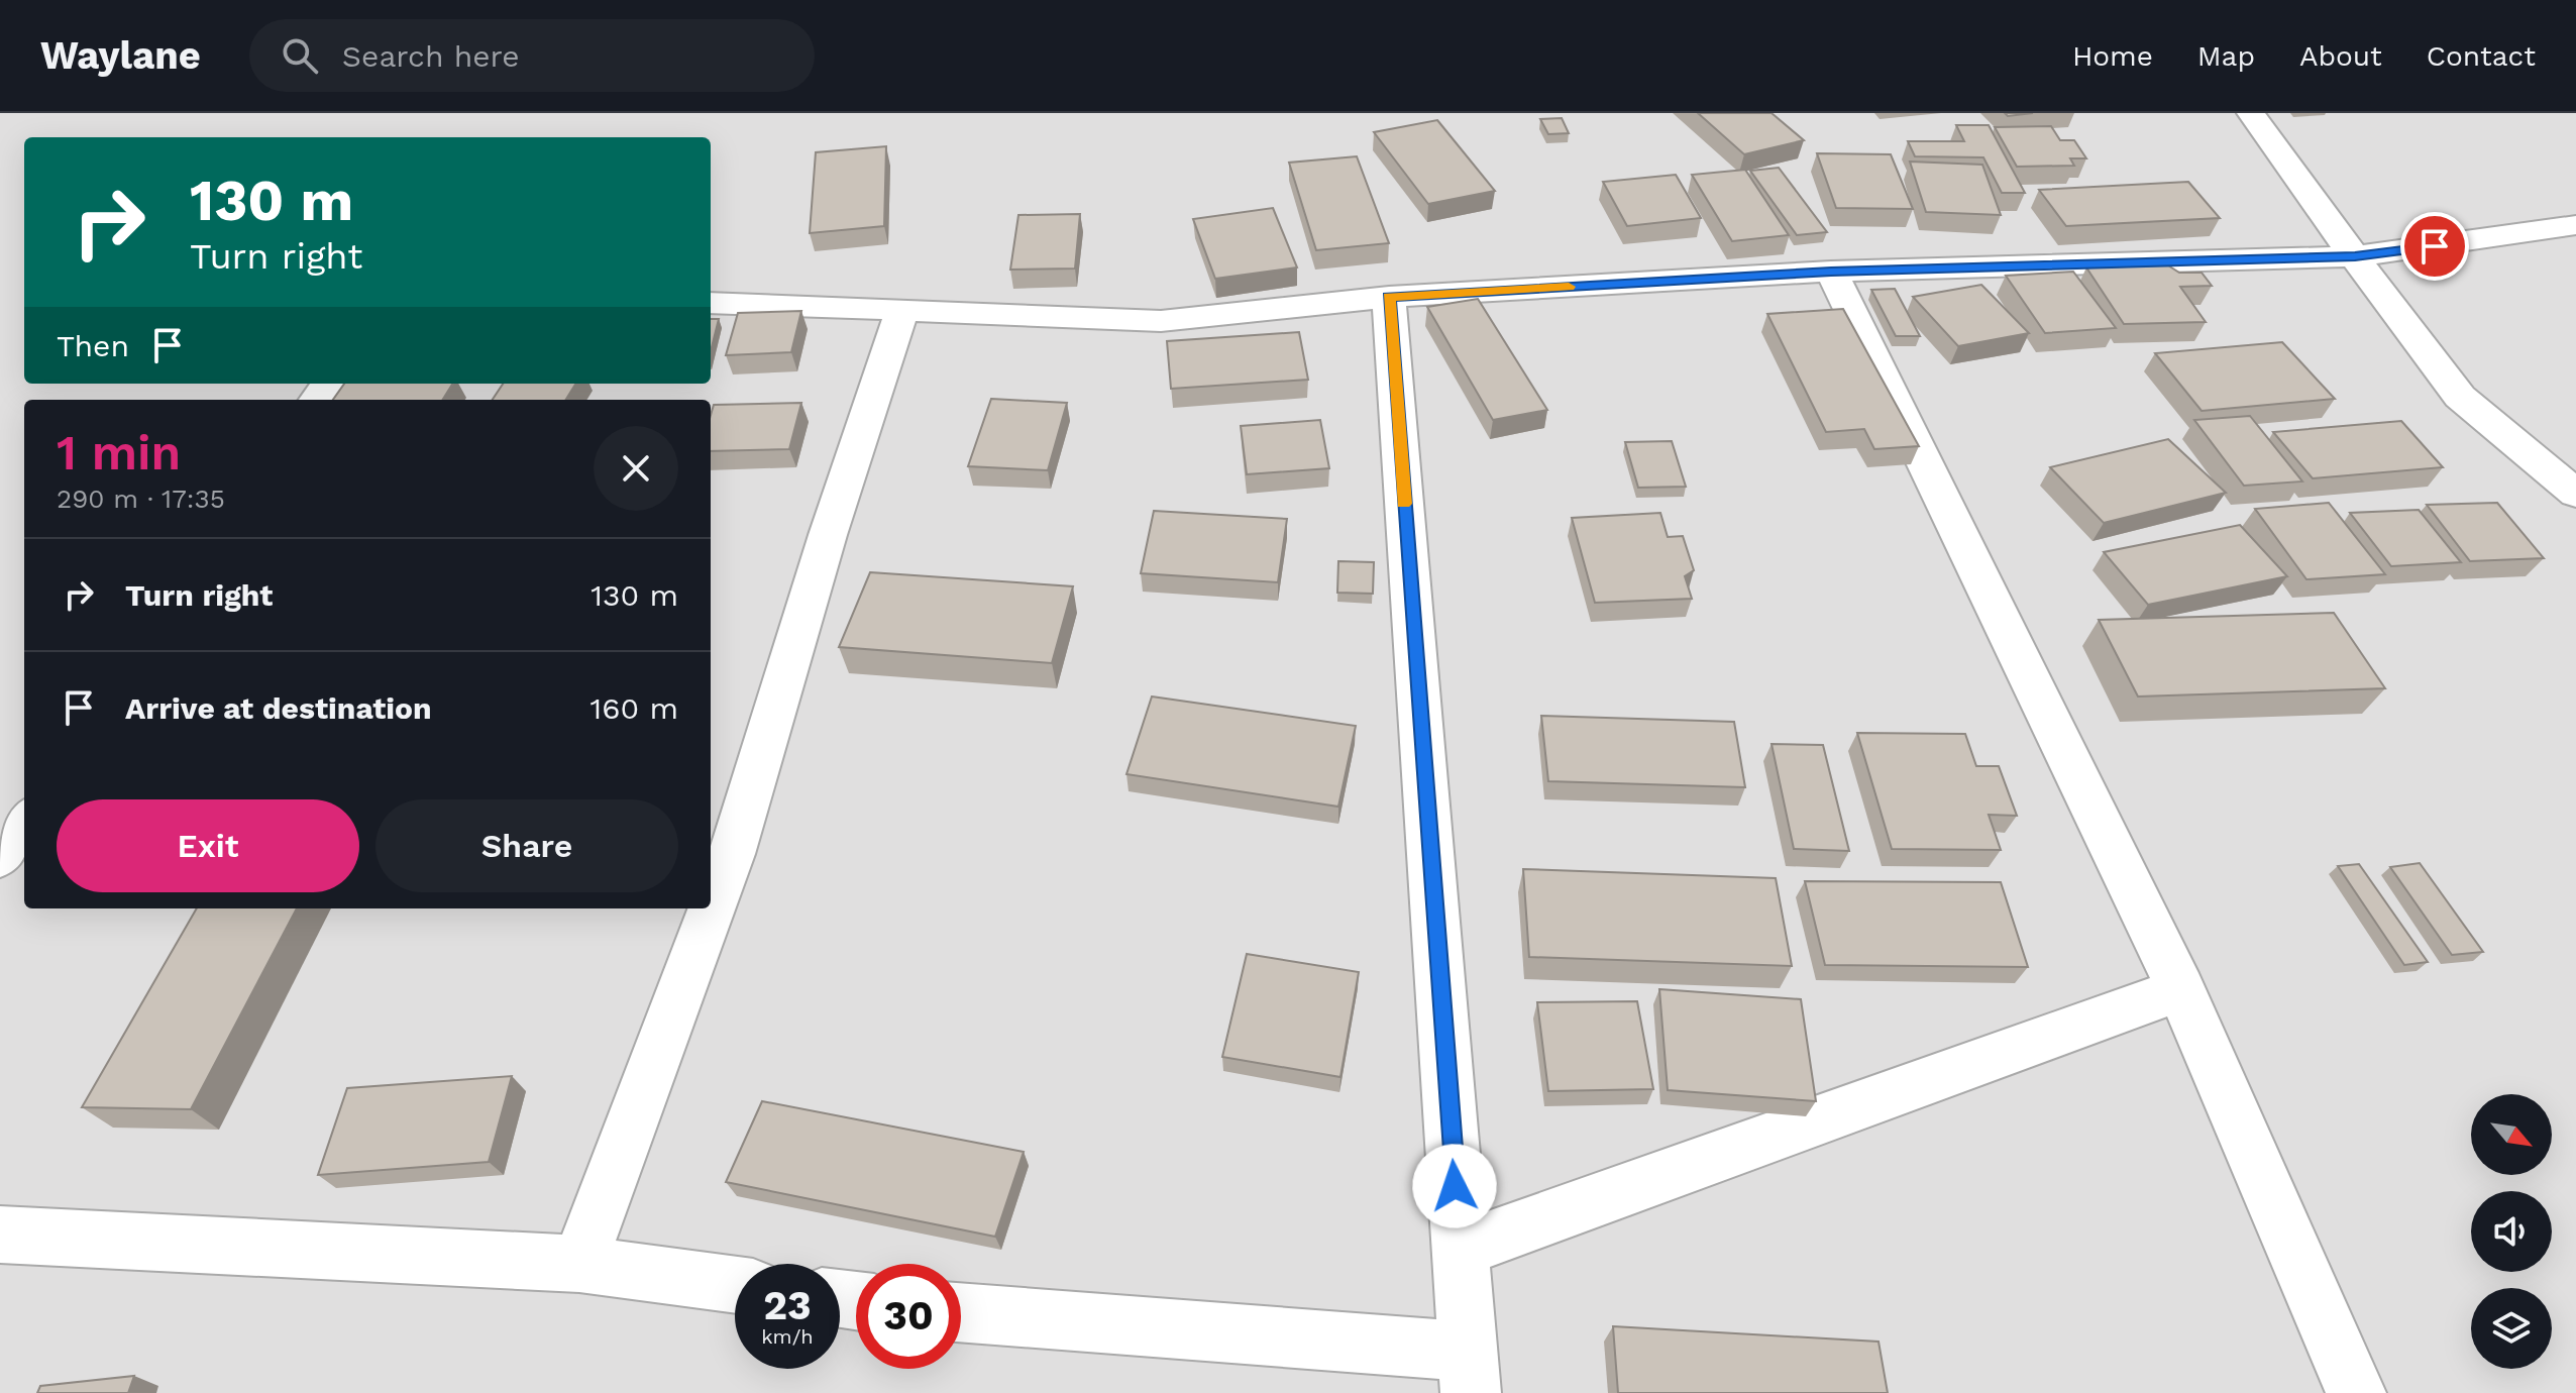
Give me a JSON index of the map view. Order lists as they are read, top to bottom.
{
  "north": "bottom right",
  "page": {
    "header": "Waylane",
    "search": "Search here",
    "nav": [
      "Home",
      "Map",
      "About",
      "Contact"
    ],
    "turn": ["130 m", "Turn right"],
    "then": "Then",
    "heading": ["1 min", "290 m · 17:35"],
    "list": [
      {
        "name": "Turn right",
        "value": "130 m"
      },
      {
        "name": "Arrive at destination",
        "value": "160 m"
      }
    ],
    "buttons": ["Exit", "Share"],
    "speed": "23 km/h",
    "limit": "30"
  }
}
